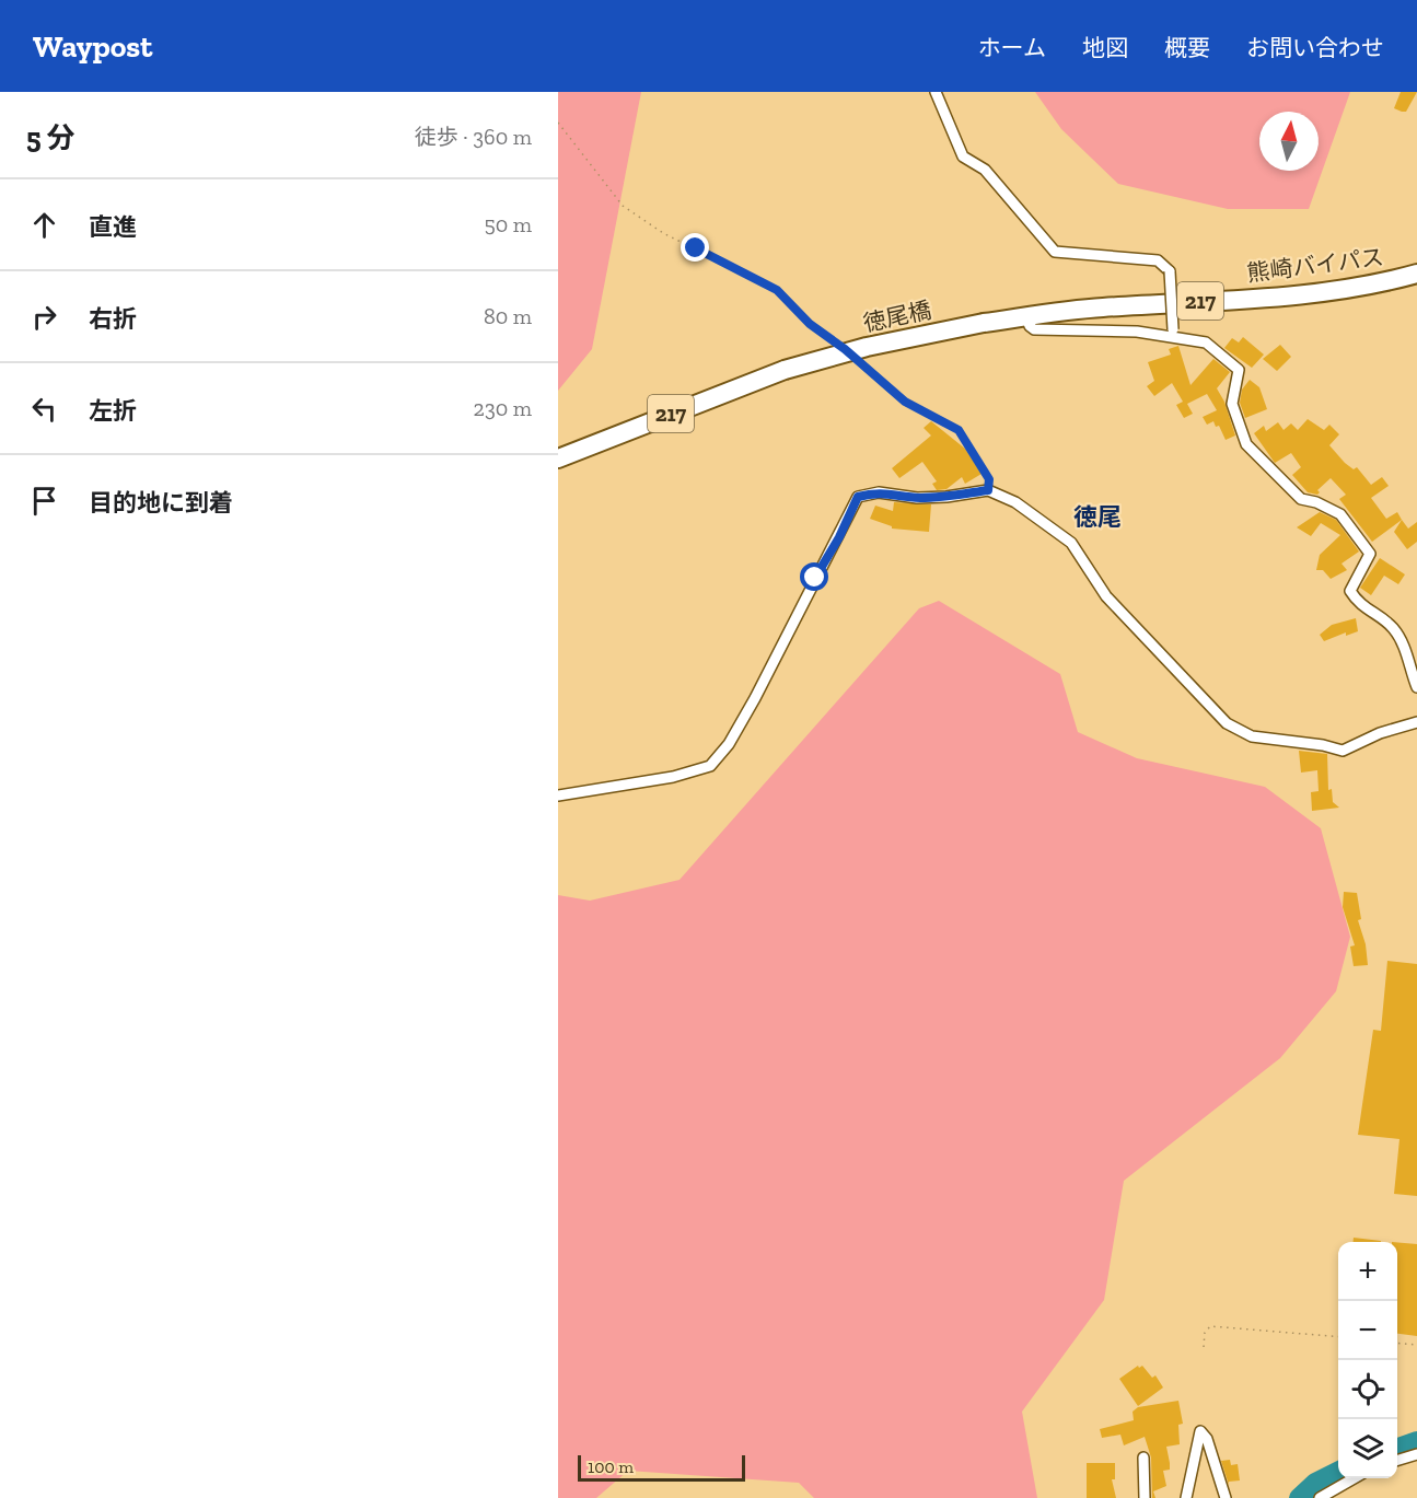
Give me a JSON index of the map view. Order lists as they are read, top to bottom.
{
  "streets": {
    "highway": ["熊崎バイパス", "217", "徳尾橋"]
  },
  "crossings": [
    ["熊崎バイパス", "徳尾橋"]
  ],
  "districts": ["徳尾"],
  "scale_bar": "100 m",
  "north": "top",
  "page": {
    "header": "Waypost",
    "nav": [
      "ホーム",
      "地図",
      "概要",
      "お問い合わせ"
    ],
    "heading": ["5 分", "徒歩 · 360 m"],
    "list": [
      ["直進", "50 m"],
      ["右折", "80 m"],
      ["左折", "230 m"],
      "目的地に到着"
    ],
    "map_buttons": ["+", "−"],
    "scale": "100 m"
  }
}
